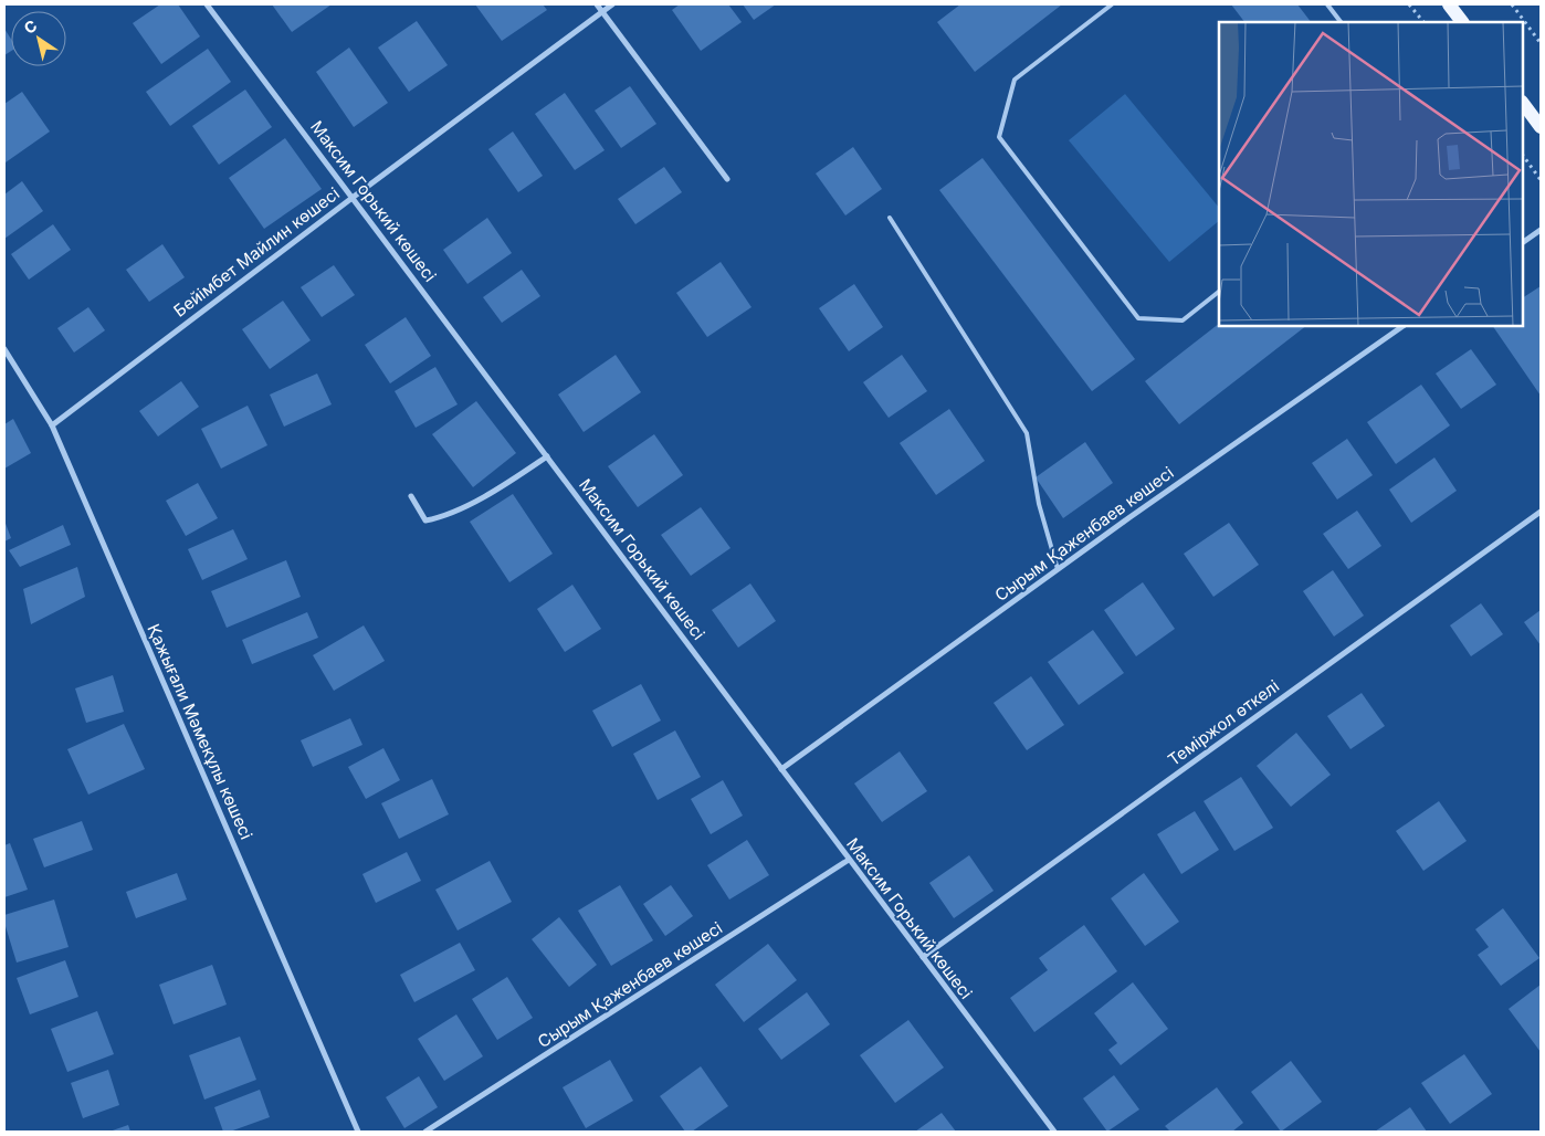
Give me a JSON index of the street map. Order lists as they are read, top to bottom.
{
  "streets": {
    "street": [
      "Максим Горький көшесі",
      "Бейімбет Майлин көшесі",
      "Сырым Қаженбаев көшесі",
      "Теміржол өткелі",
      "Қажығали Мәмекұлы көшесі"
    ]
  },
  "crossings": [
    ["Максим Горький көшесі", "Бейімбет Майлин көшесі"],
    ["Максим Горький көшесі", "Сырым Қаженбаев көшесі"],
    ["Максим Горький көшесі", "Теміржол өткелі"],
    ["Бейімбет Майлин көшесі", "Қажығали Мәмекұлы көшесі"]
  ],
  "north": "top left"
}
